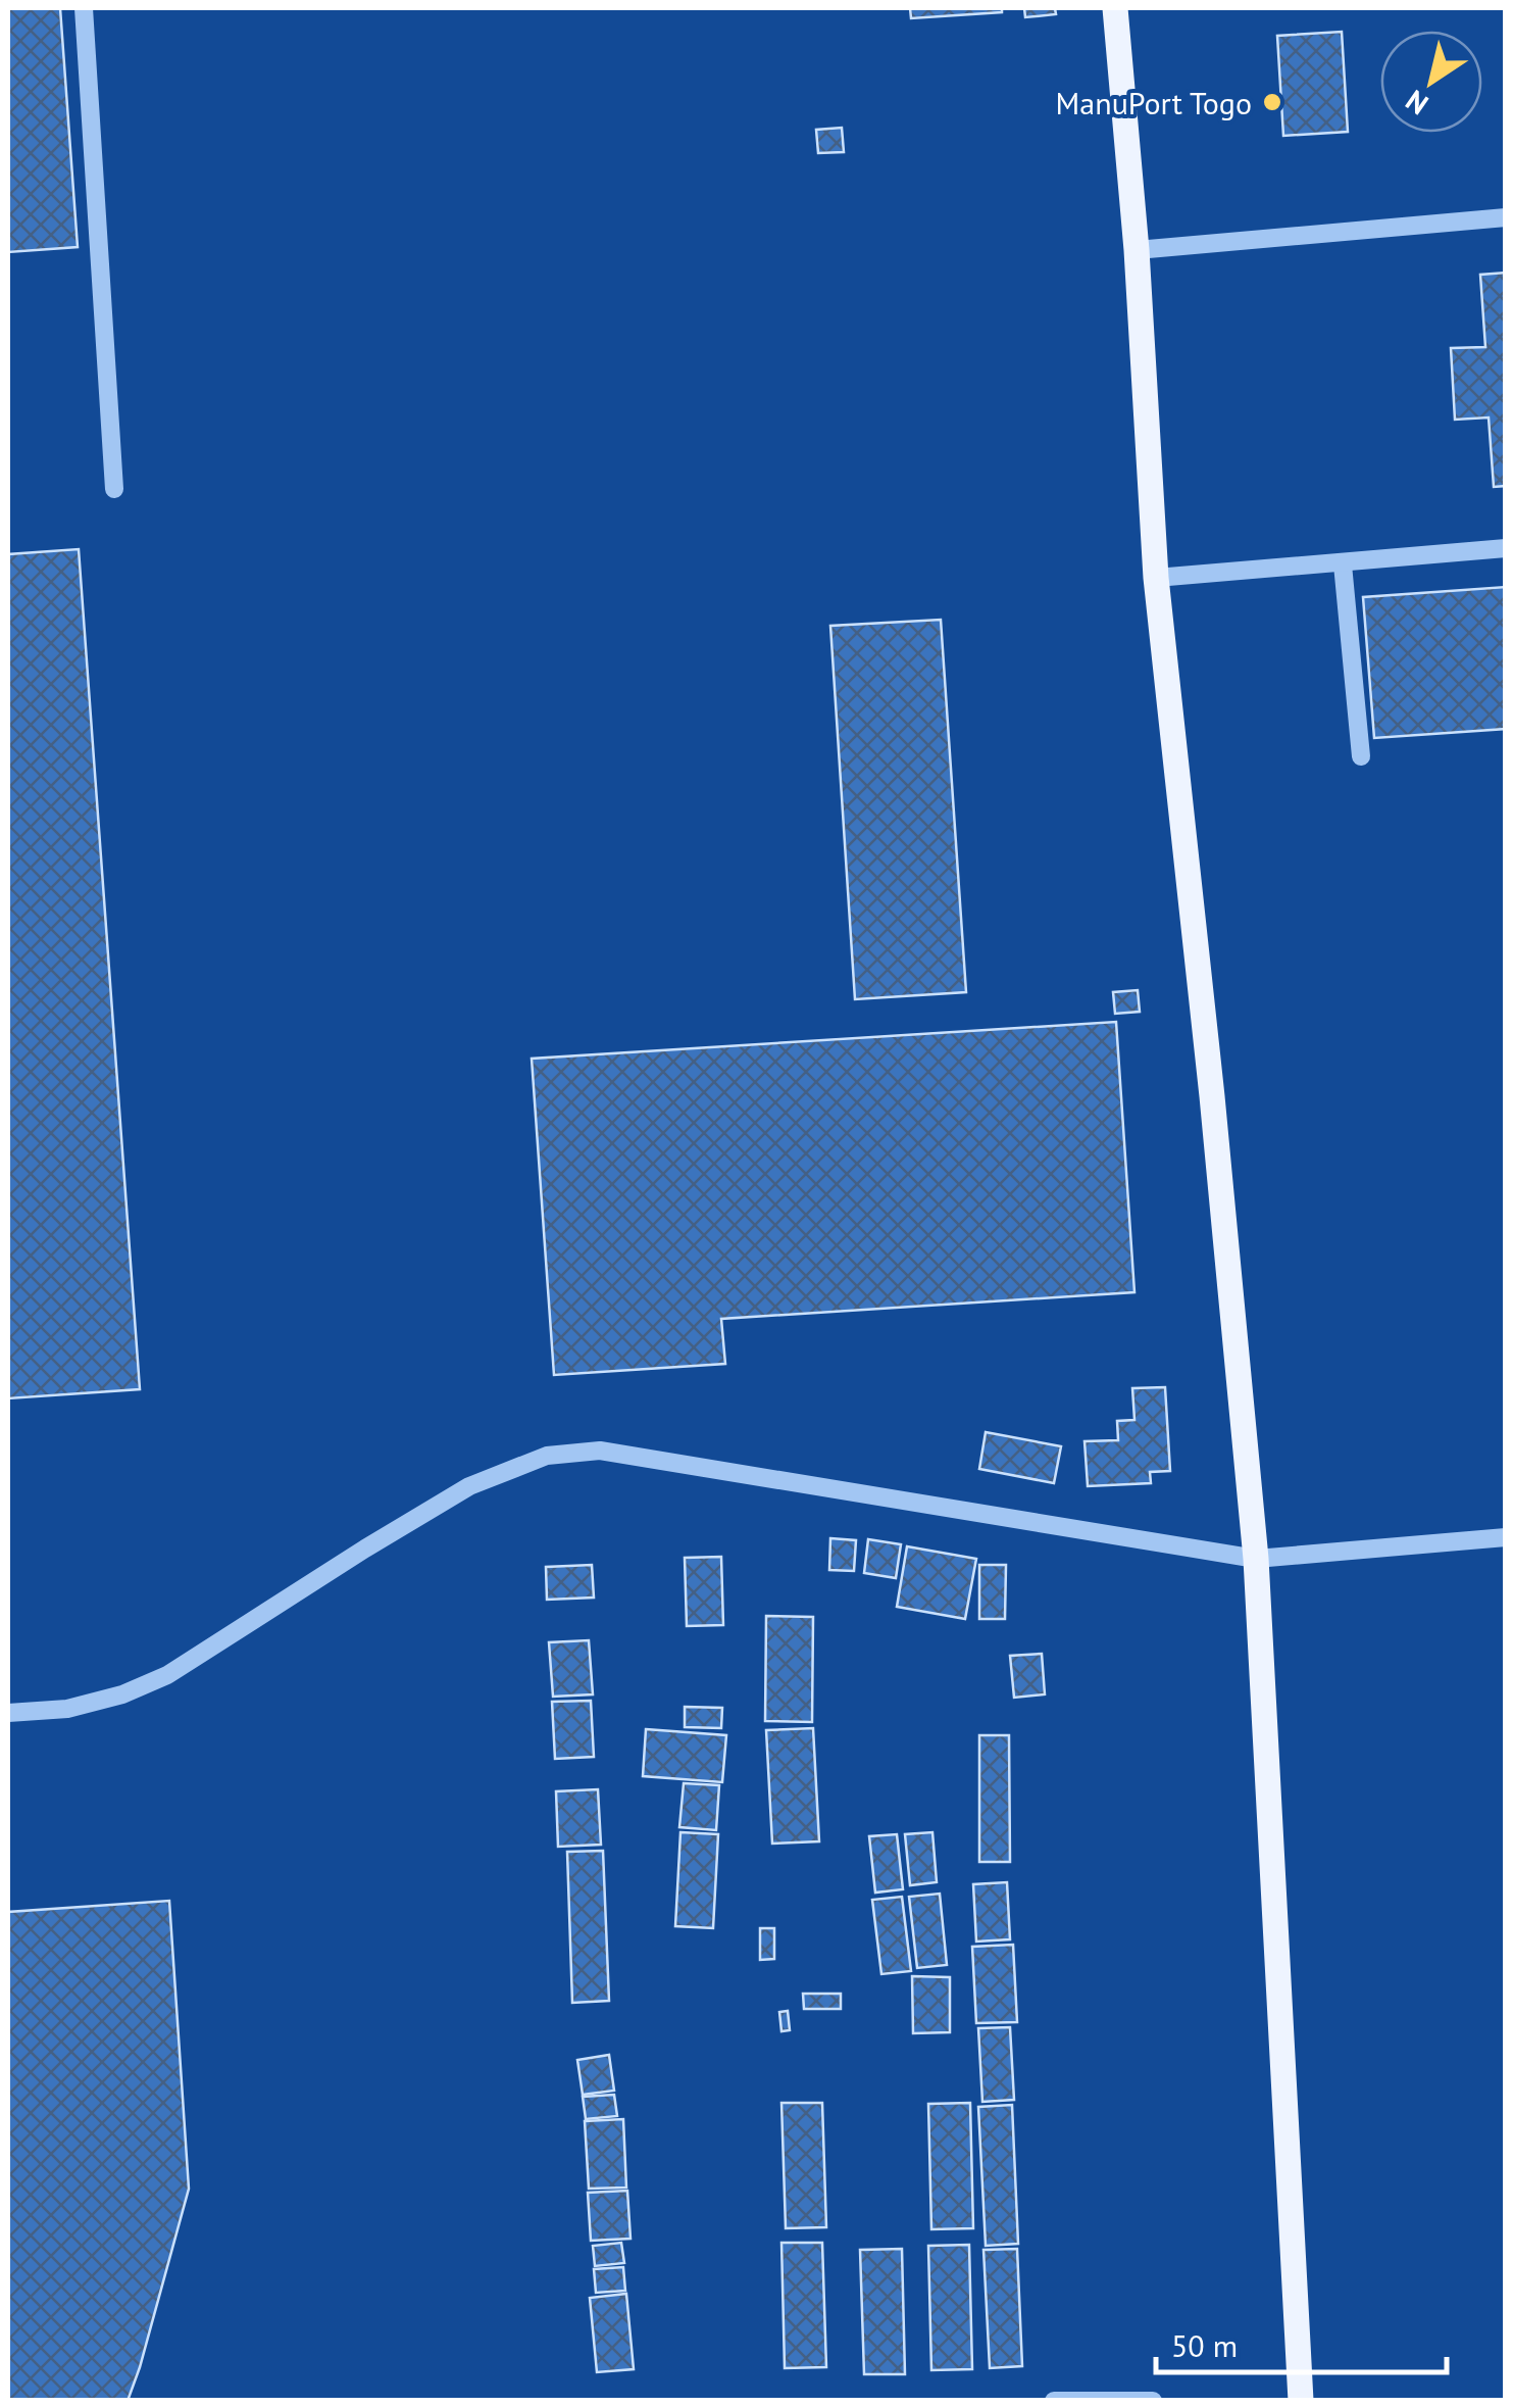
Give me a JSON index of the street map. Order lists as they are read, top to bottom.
{
  "places": ["ManuPort Togo"],
  "scale_bar": "50 m",
  "north": "bottom left"
}
